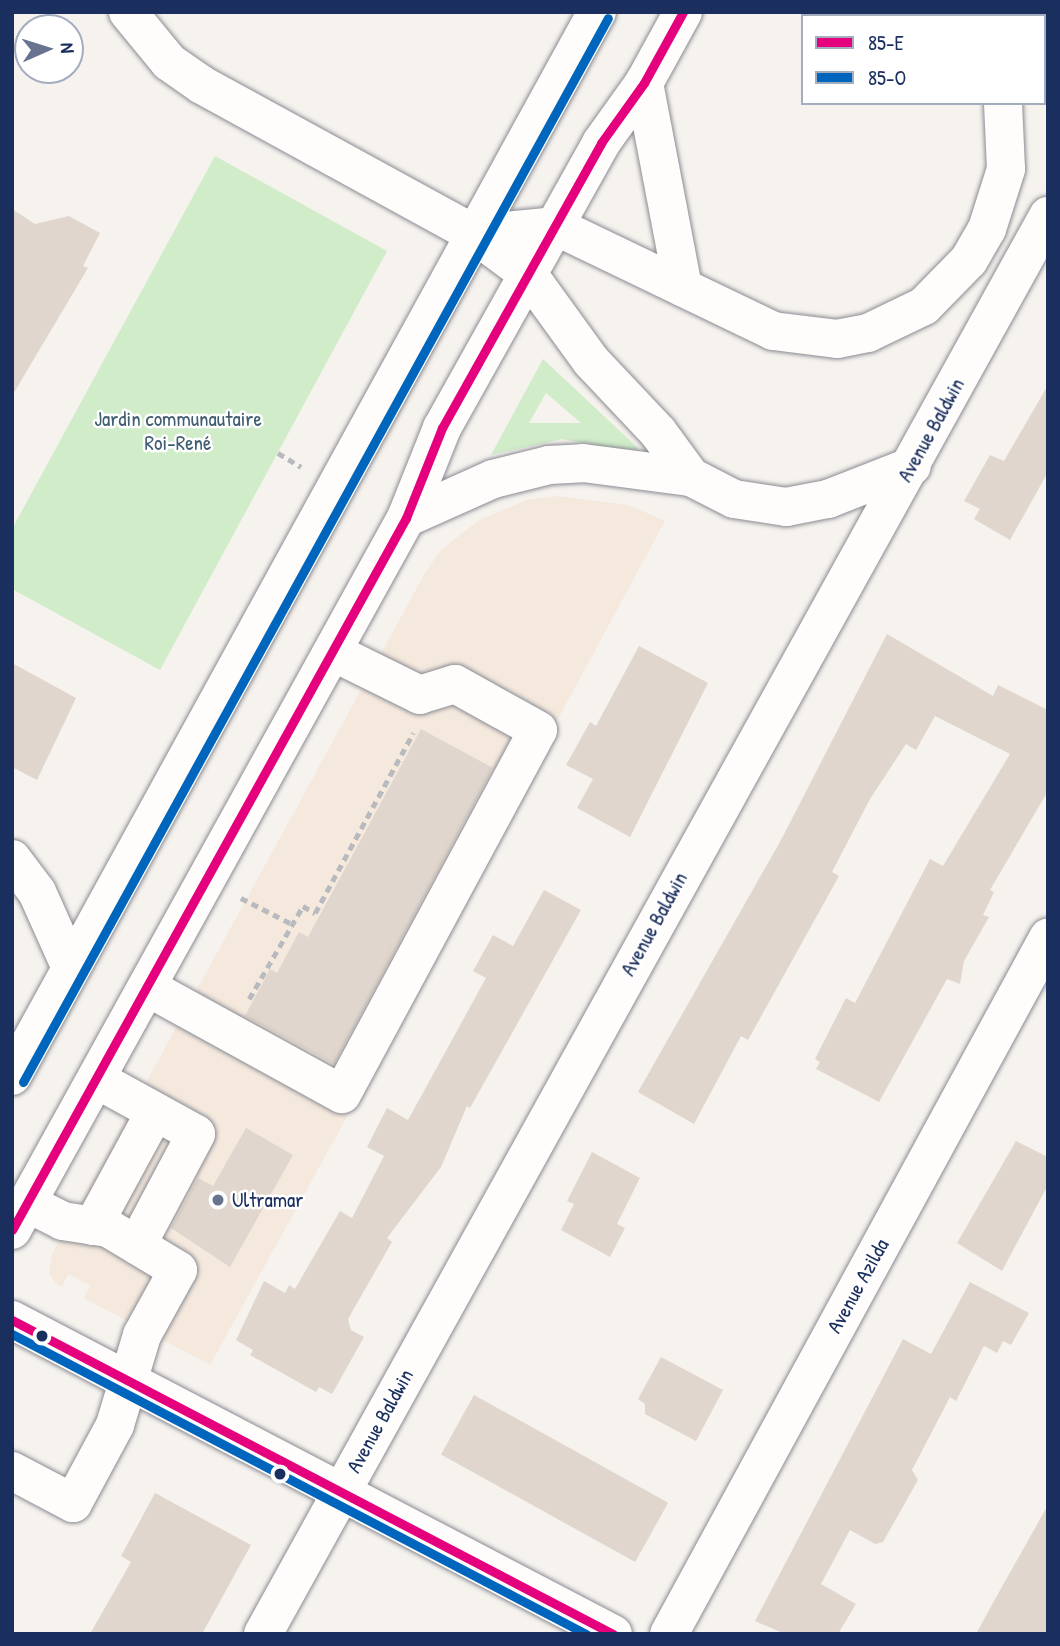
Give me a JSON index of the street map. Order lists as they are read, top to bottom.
{
  "streets": {
    "street": ["Avenue Baldwin", "Avenue Azilda"]
  },
  "parks": ["Jardin communautaire Roi-René"],
  "places": ["Ultramar"],
  "lines": ["transit line 85-E", "transit line 85-O"],
  "legend": ["85-E", "85-O"],
  "north": "right"
}
